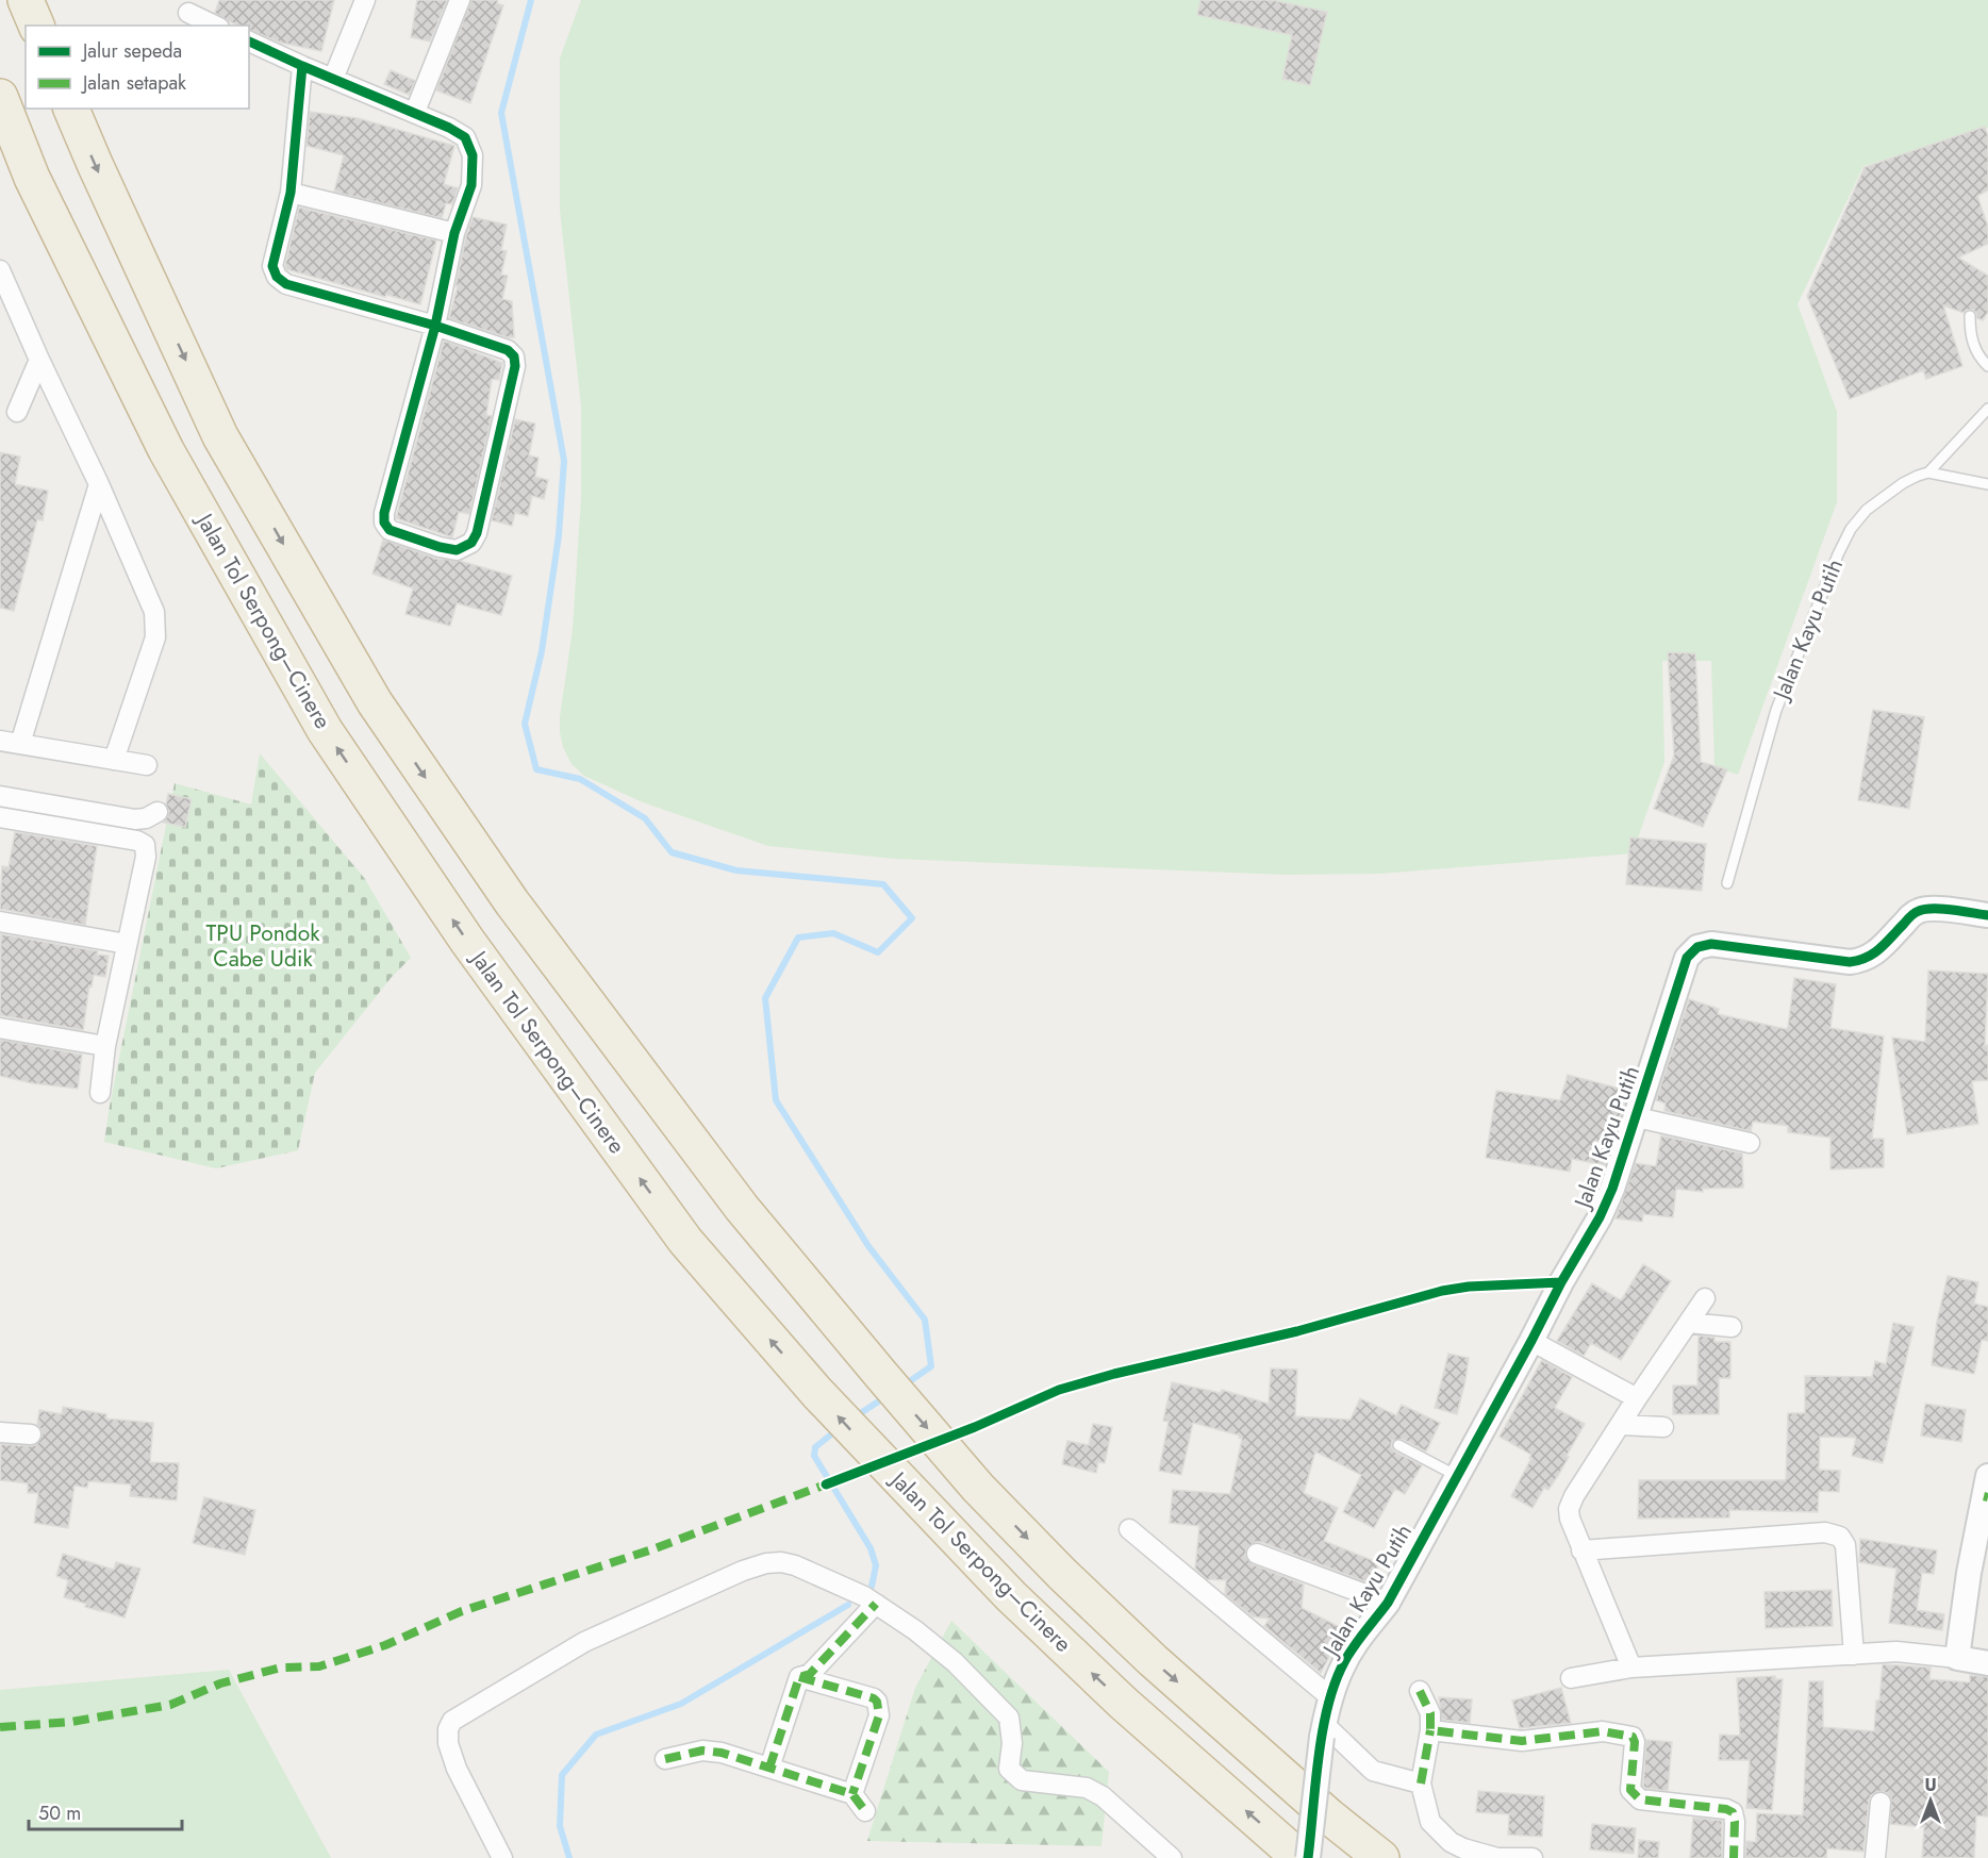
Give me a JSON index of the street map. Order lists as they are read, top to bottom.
{
  "streets": {
    "highway": ["Jalan Tol Serpong–Cinere"],
    "street": ["Jalan Kayu Putih"]
  },
  "parks": ["TPU Pondok Cabe Udik"],
  "legend": ["Jalur sepeda", "Jalan setapak"],
  "scale_bar": "50 m",
  "north": "top"
}
